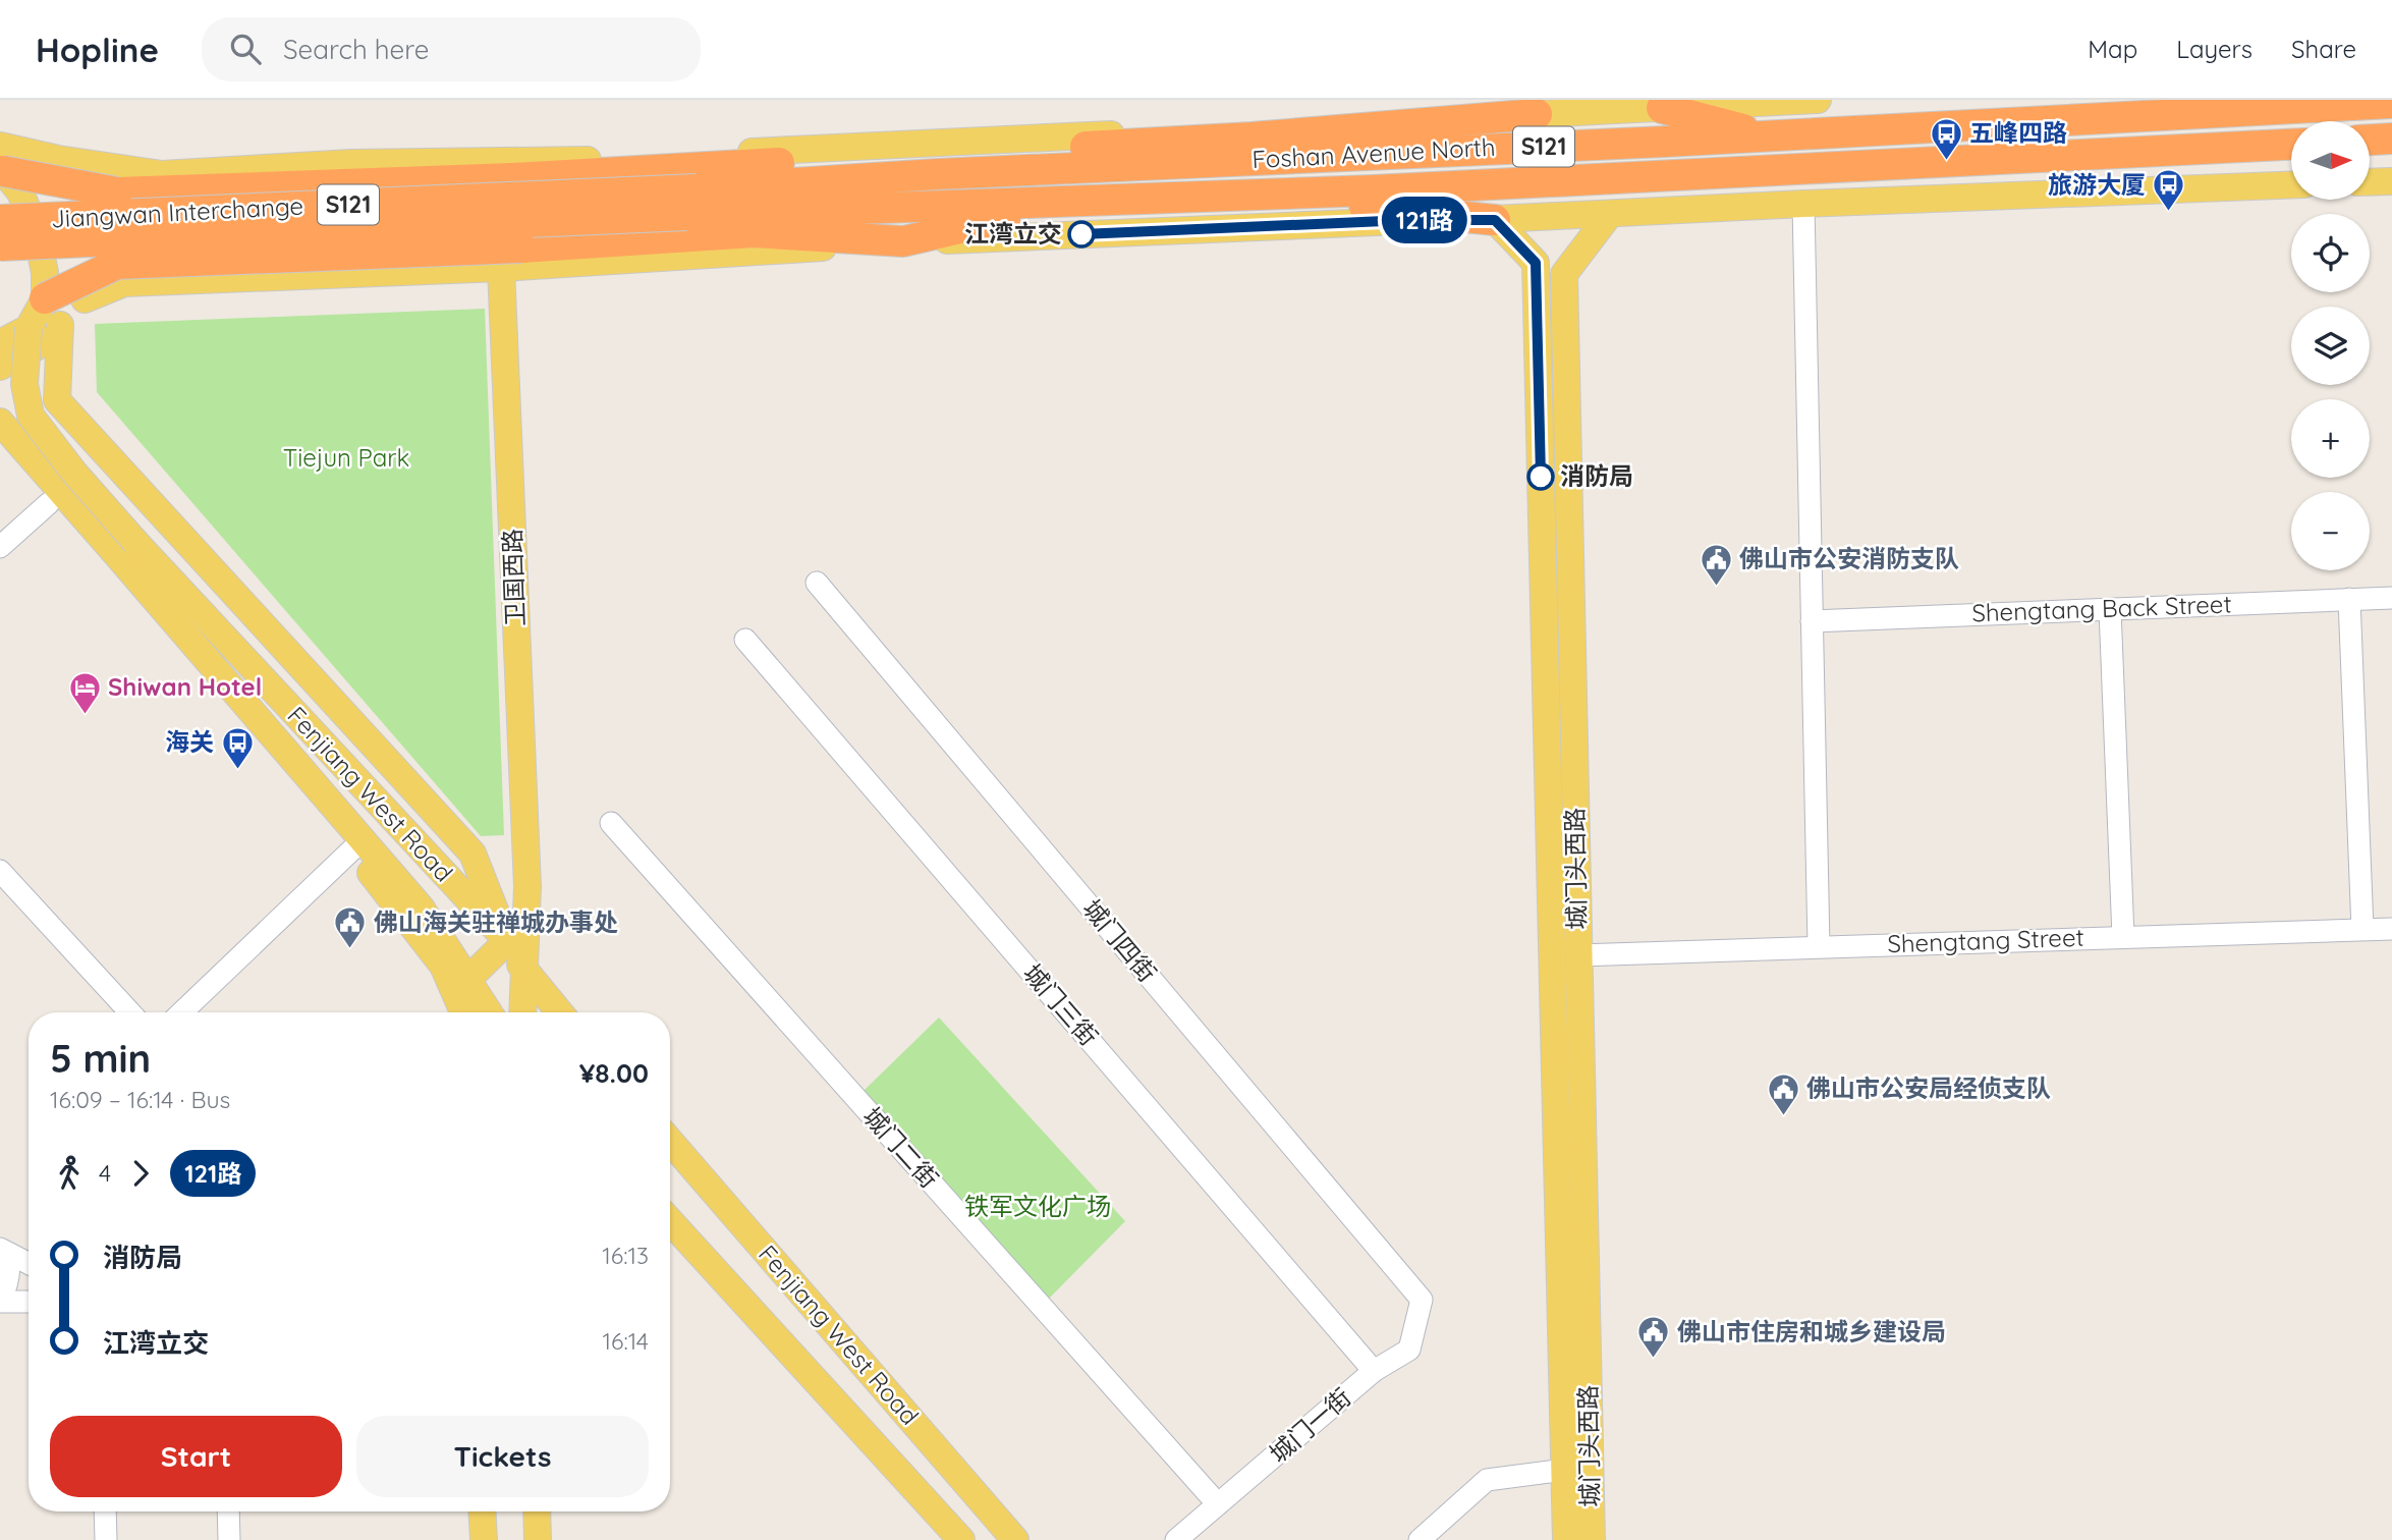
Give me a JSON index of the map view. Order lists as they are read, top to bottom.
{
  "streets": {
    "highway": ["S121", "Foshan Avenue North", "Jiangwan Interchange"],
    "main road": ["卫国西路", "Fenjiang West Road", "城门头西路"],
    "street": [
      "Shengtang Back Street",
      "城门四街",
      "Shengtang Street",
      "城门三街",
      "城门二街",
      "城门一街"
    ]
  },
  "crossings": [
    ["S121", "Foshan Avenue North"],
    ["S121", "Jiangwan Interchange"],
    ["Foshan Avenue North", "Jiangwan Interchange"],
    ["卫国西路", "Fenjiang West Road"],
    ["城门头西路", "Shengtang Street"],
    ["城门四街", "城门一街"],
    ["城门三街", "城门一街"],
    ["城门二街", "城门一街"]
  ],
  "parks": ["Tiejun Park", "铁军文化广场"],
  "places": {
    "bus stop": ["五峰四路", "旅游大厦", "海关"],
    "other": ["江湾立交", "消防局"],
    "public building": [
      "佛山市公安消防支队",
      "佛山海关驻禅城办事处",
      "佛山市公安局经侦支队",
      "佛山市住房和城乡建设局"
    ],
    "hotel": ["Shiwan Hotel"]
  },
  "lines": ["bus line 121路"],
  "north": "right",
  "page": {
    "header": "Hopline",
    "search": "Search here",
    "nav": ["Map", "Layers", "Share"],
    "on_map": "121路",
    "map_buttons": ["+", "−"],
    "heading": ["5 min", "16:09 – 16:14 · Bus", "¥8.00"],
    "legs": ["4", "121路"],
    "list": [
      {
        "name": "消防局",
        "value": "16:13"
      },
      {
        "name": "江湾立交",
        "value": "16:14"
      }
    ],
    "buttons": ["Start", "Tickets"]
  }
}
